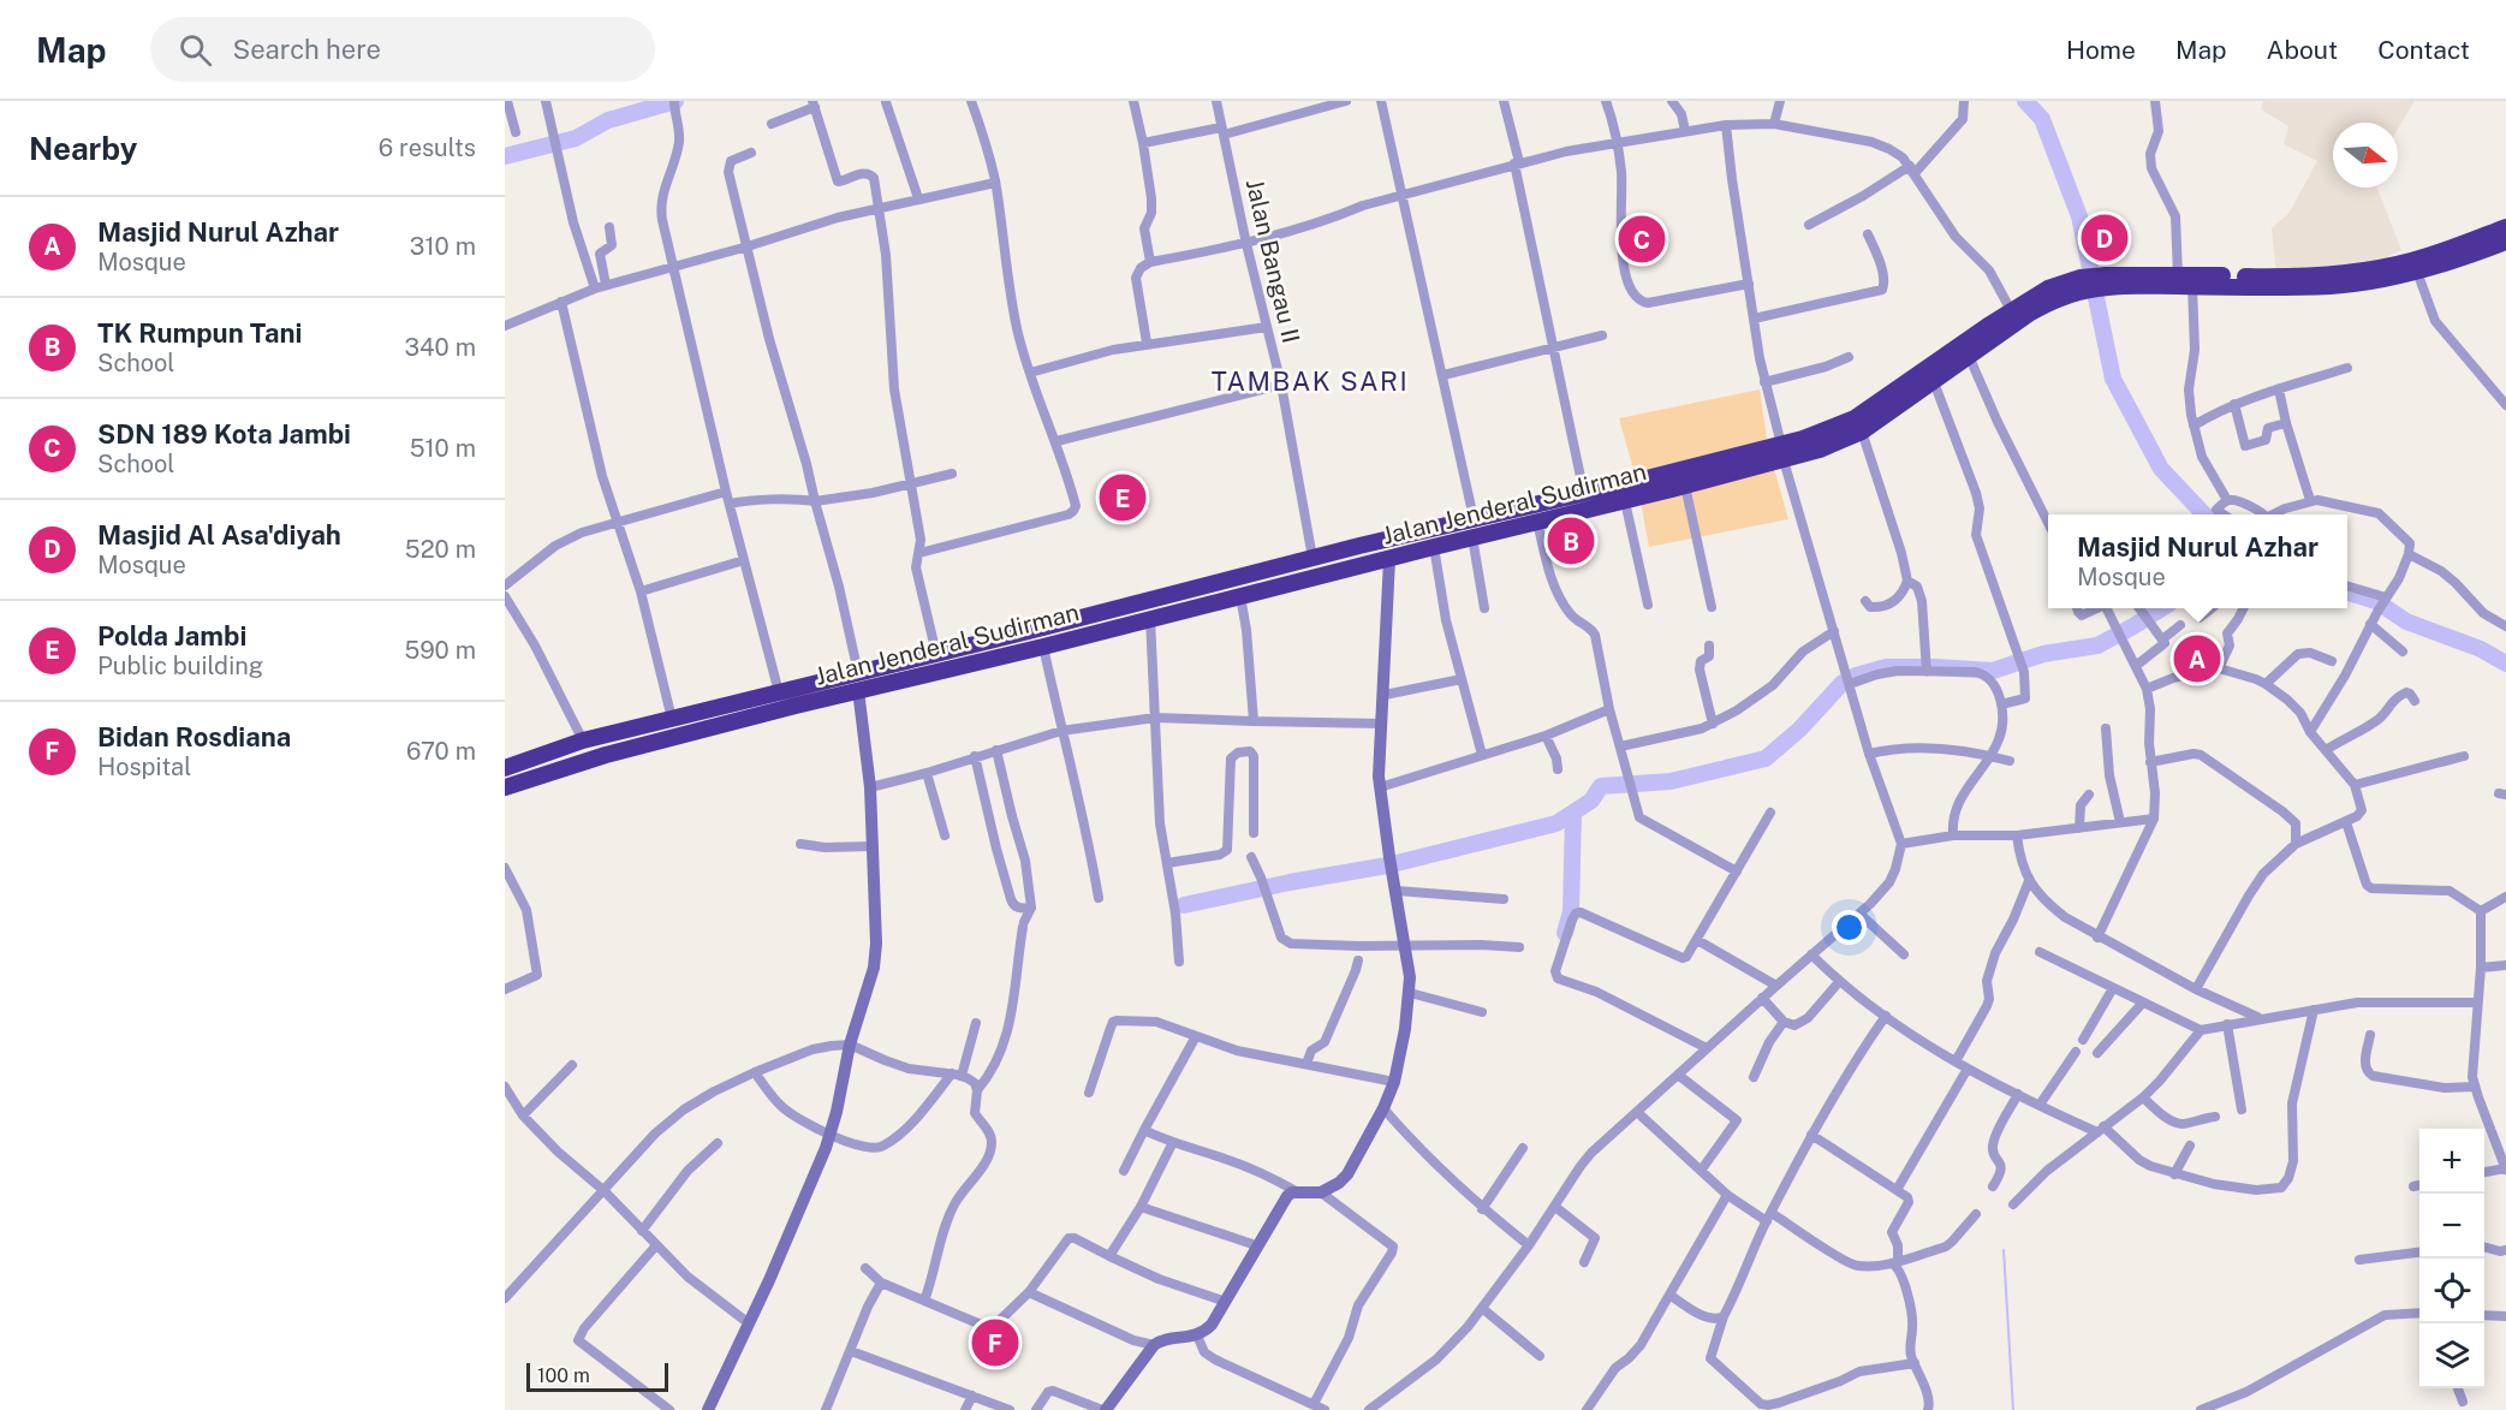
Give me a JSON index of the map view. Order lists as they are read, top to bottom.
{
  "streets": {
    "highway": ["Jalan Jenderal Sudirman"],
    "street": ["Jalan Bangau II"]
  },
  "crossings": [
    ["Jalan Bangau II", "Jalan Jenderal Sudirman"]
  ],
  "districts": ["TAMBAK SARI"],
  "scale_bar": "100 m",
  "north": "right",
  "page": {
    "header": "Map",
    "search": "Search here",
    "nav": [
      "Home",
      "Map",
      "About",
      "Contact"
    ],
    "heading": ["Nearby", "6 results"],
    "list": [
      {
        "mark": "A",
        "name": "Masjid Nurul Azhar",
        "note": "Mosque",
        "value": "310 m"
      },
      {
        "mark": "B",
        "name": "TK Rumpun Tani",
        "note": "School",
        "value": "340 m"
      },
      {
        "mark": "C",
        "name": "SDN 189 Kota Jambi",
        "note": "School",
        "value": "510 m"
      },
      {
        "mark": "D",
        "name": "Masjid Al Asa'diyah",
        "note": "Mosque",
        "value": "520 m"
      },
      {
        "mark": "E",
        "name": "Polda Jambi",
        "note": "Public building",
        "value": "590 m"
      },
      {
        "mark": "F",
        "name": "Bidan Rosdiana",
        "note": "Hospital",
        "value": "670 m"
      }
    ],
    "pins": [
      "D",
      "C",
      "E",
      "B",
      "A",
      "F"
    ],
    "popup": ["Masjid Nurul Azhar", "Mosque"],
    "map_buttons": ["+", "−"],
    "scale": "100 m"
  }
}
